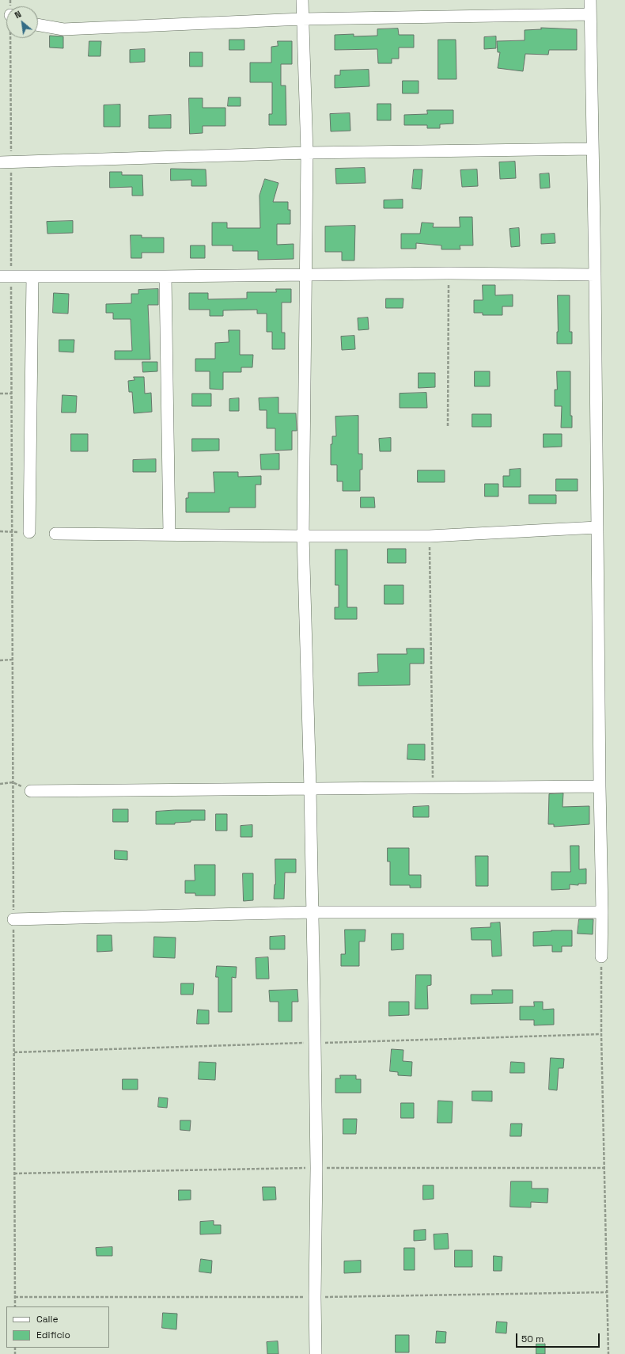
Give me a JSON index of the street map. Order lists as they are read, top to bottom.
{
  "legend": ["Calle", "Edificio"],
  "scale_bar": "50 m",
  "north": "top left"
}
